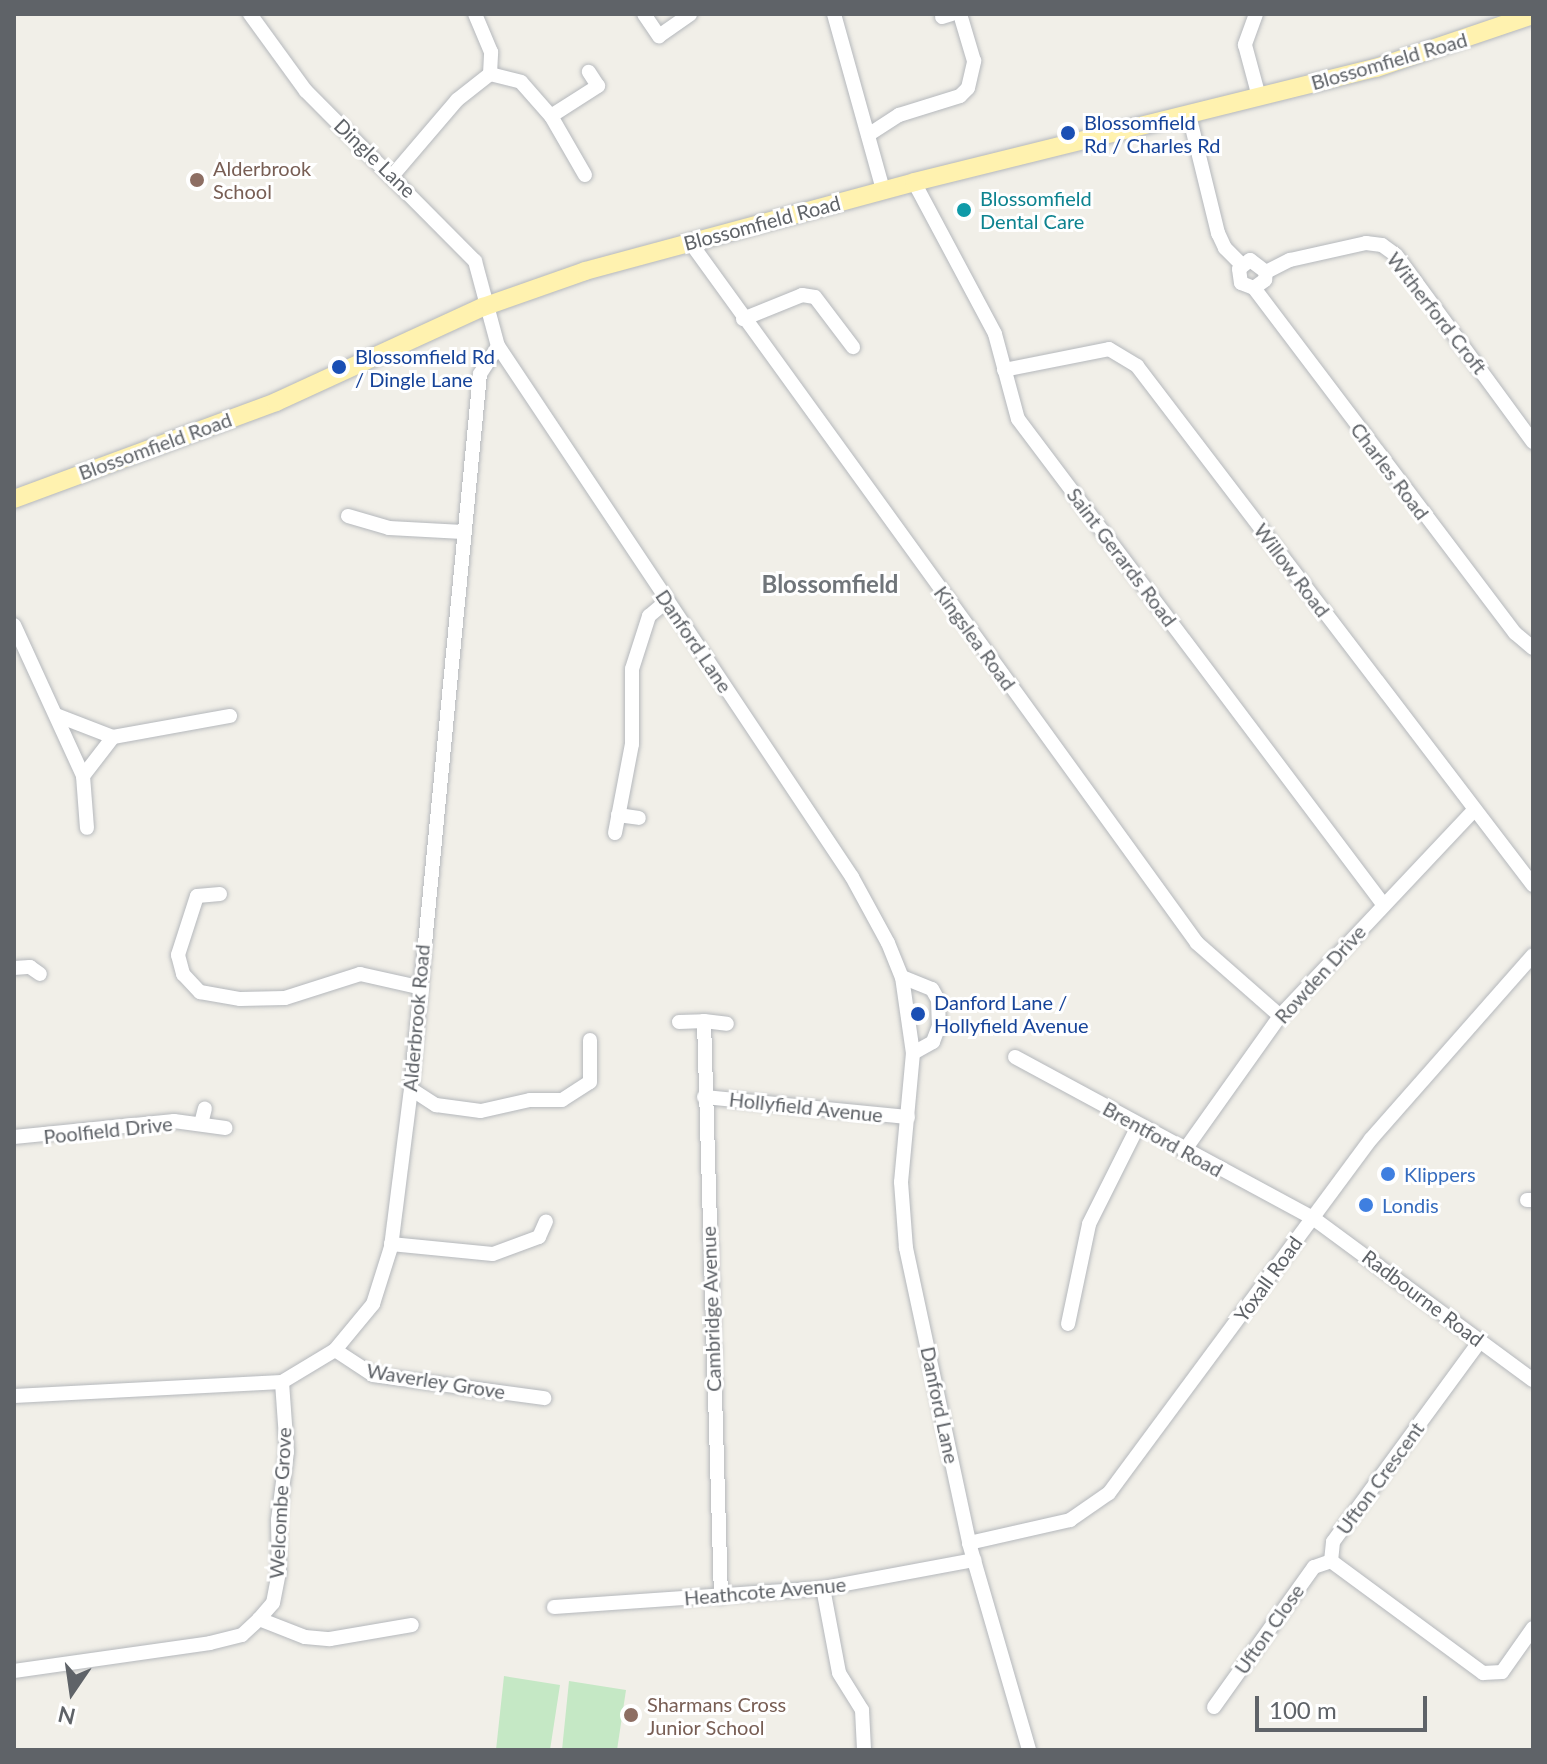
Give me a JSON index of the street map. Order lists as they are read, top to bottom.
{
  "streets": {
    "main road": ["Blossomfield Road"],
    "street": [
      "Dingle Lane",
      "Witherford Croft",
      "Charles Road",
      "Saint Gerards Road",
      "Willow Road",
      "Kingslea Road",
      "Danford Lane",
      "Rowden Drive",
      "Alderbrook Road",
      "Hollyfield Avenue",
      "Poolfield Drive",
      "Brentford Road",
      "Yoxall Road",
      "Radbourne Road",
      "Cambridge Avenue",
      "Waverley Grove",
      "Ufton Crescent",
      "Welcombe Grove",
      "Heathcote Avenue",
      "Ufton Close"
    ]
  },
  "crossings": [
    ["Blossomfield Road", "Dingle Lane"],
    ["Blossomfield Road", "Charles Road"],
    ["Blossomfield Road", "Saint Gerards Road"],
    ["Blossomfield Road", "Kingslea Road"],
    ["Blossomfield Road", "Danford Lane"],
    ["Dingle Lane", "Danford Lane"],
    ["Witherford Croft", "Charles Road"],
    ["Saint Gerards Road", "Willow Road"],
    ["Saint Gerards Road", "Rowden Drive"],
    ["Willow Road", "Rowden Drive"],
    ["Kingslea Road", "Rowden Drive"],
    ["Danford Lane", "Alderbrook Road"],
    ["Danford Lane", "Hollyfield Avenue"],
    ["Danford Lane", "Yoxall Road"],
    ["Danford Lane", "Heathcote Avenue"],
    ["Rowden Drive", "Brentford Road"],
    ["Alderbrook Road", "Waverley Grove"],
    ["Alderbrook Road", "Welcombe Grove"],
    ["Hollyfield Avenue", "Cambridge Avenue"],
    ["Brentford Road", "Yoxall Road"],
    ["Brentford Road", "Radbourne Road"],
    ["Yoxall Road", "Radbourne Road"],
    ["Radbourne Road", "Ufton Crescent"],
    ["Cambridge Avenue", "Heathcote Avenue"],
    ["Ufton Crescent", "Ufton Close"]
  ],
  "districts": ["Blossomfield"],
  "places": [
    "Blossomfield Rd / Charles Rd",
    "Alderbrook School",
    "Blossomfield Dental Care",
    "Blossomfield Rd / Dingle Lane",
    "Danford Lane / Hollyfield Avenue",
    "Klippers",
    "Londis",
    "Sharmans Cross Junior School"
  ],
  "scale_bar": "100 m",
  "north": "bottom"
}
